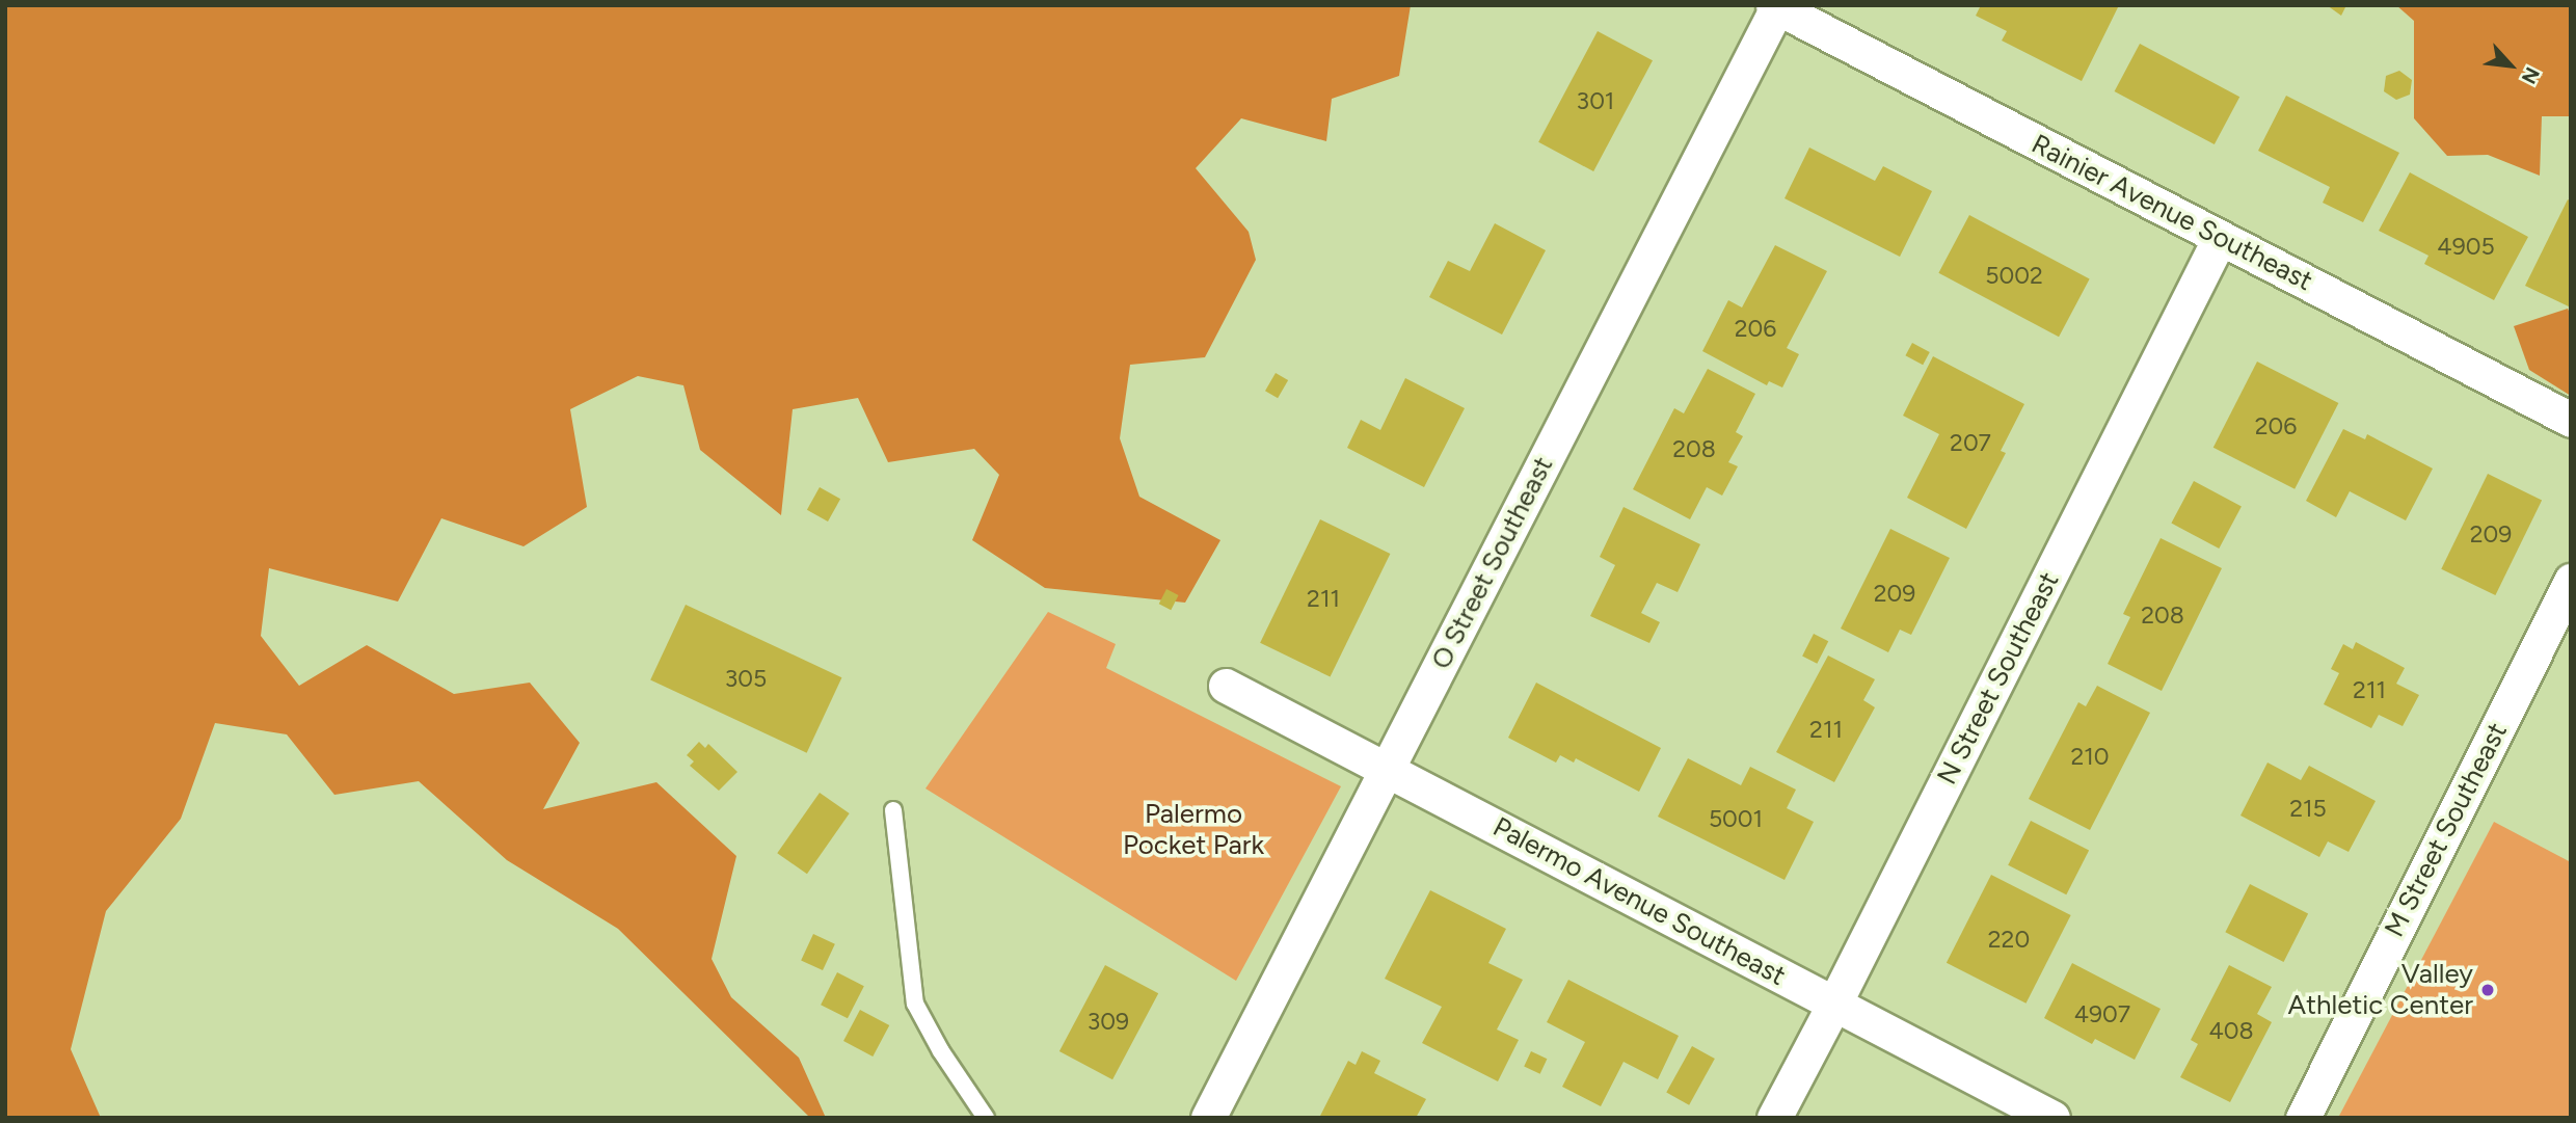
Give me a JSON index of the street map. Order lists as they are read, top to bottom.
{
  "streets": {
    "street": [
      "Rainier Avenue Southeast",
      "O Street Southeast",
      "N Street Southeast",
      "M Street Southeast",
      "Palermo Avenue Southeast"
    ]
  },
  "crossings": [
    ["Rainier Avenue Southeast", "O Street Southeast"],
    ["Rainier Avenue Southeast", "N Street Southeast"],
    ["O Street Southeast", "Palermo Avenue Southeast"],
    ["N Street Southeast", "Palermo Avenue Southeast"]
  ],
  "parks": ["Palermo Pocket Park"],
  "places": ["Valley Athletic Center"],
  "house_numbers": [
    "301",
    "4905",
    "5002",
    "206",
    "206",
    "207",
    "208",
    "209",
    "209",
    "211",
    "208",
    "305",
    "211",
    "211",
    "210",
    "215",
    "5001",
    "220",
    "4907",
    "309",
    "408"
  ],
  "north": "bottom right"
}
